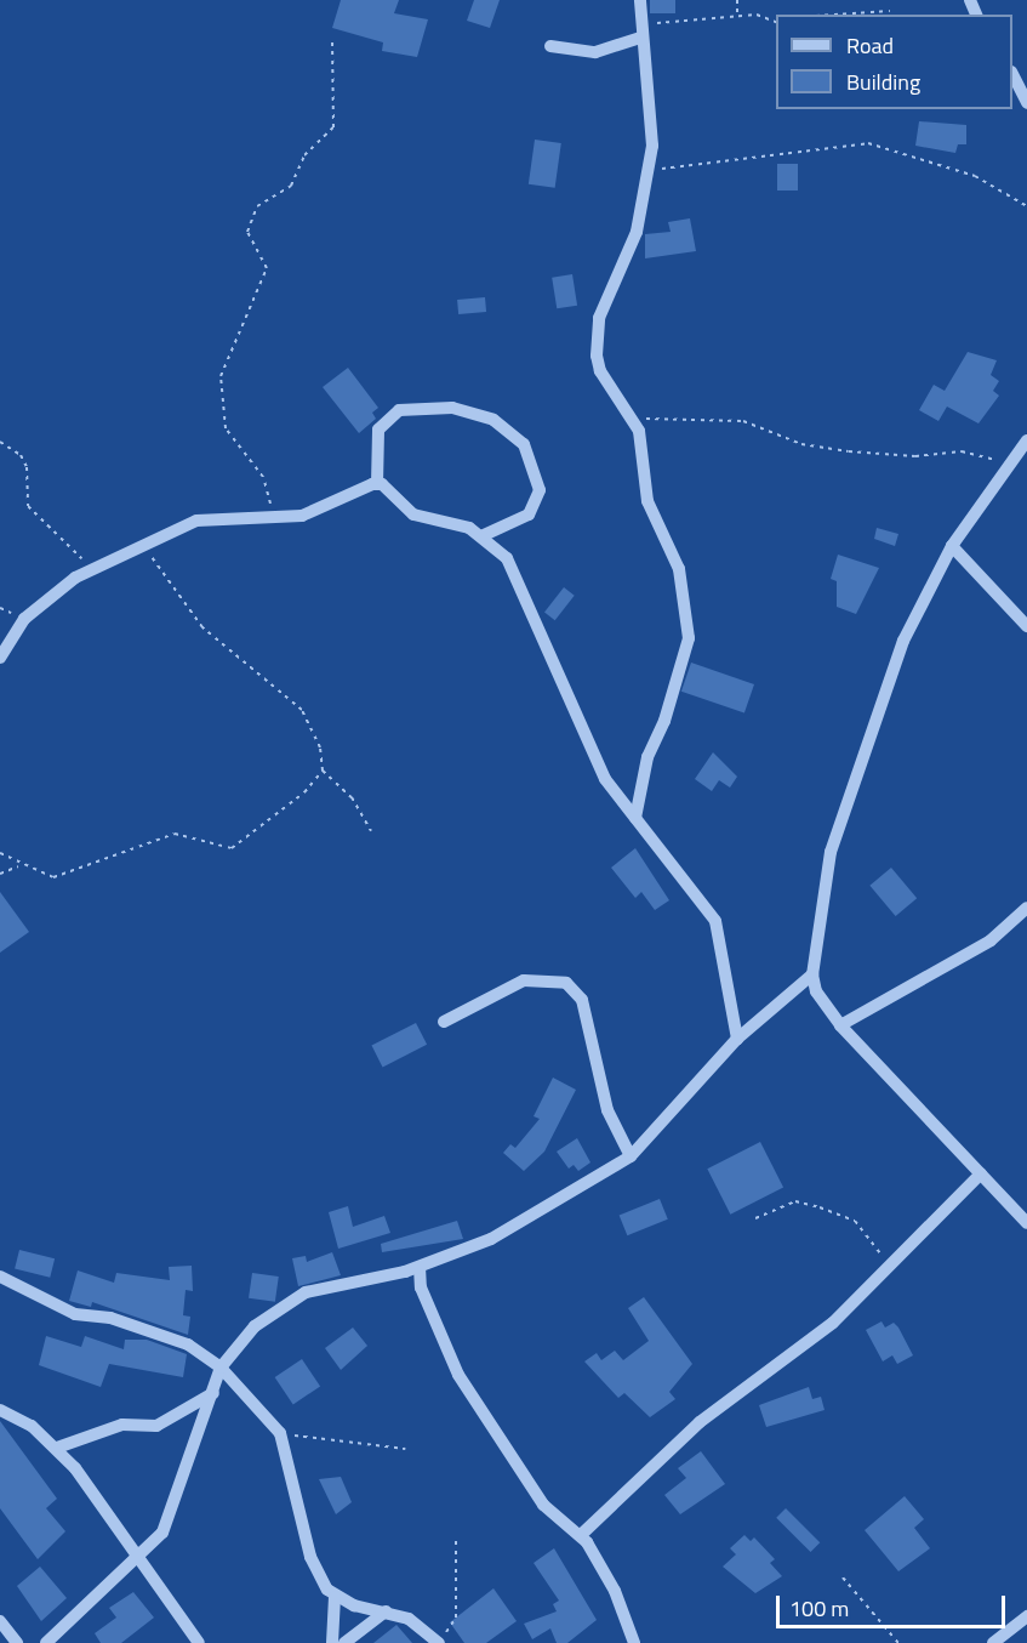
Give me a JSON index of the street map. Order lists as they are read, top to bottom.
{
  "legend": ["Road", "Building"],
  "scale_bar": "100 m"
}
